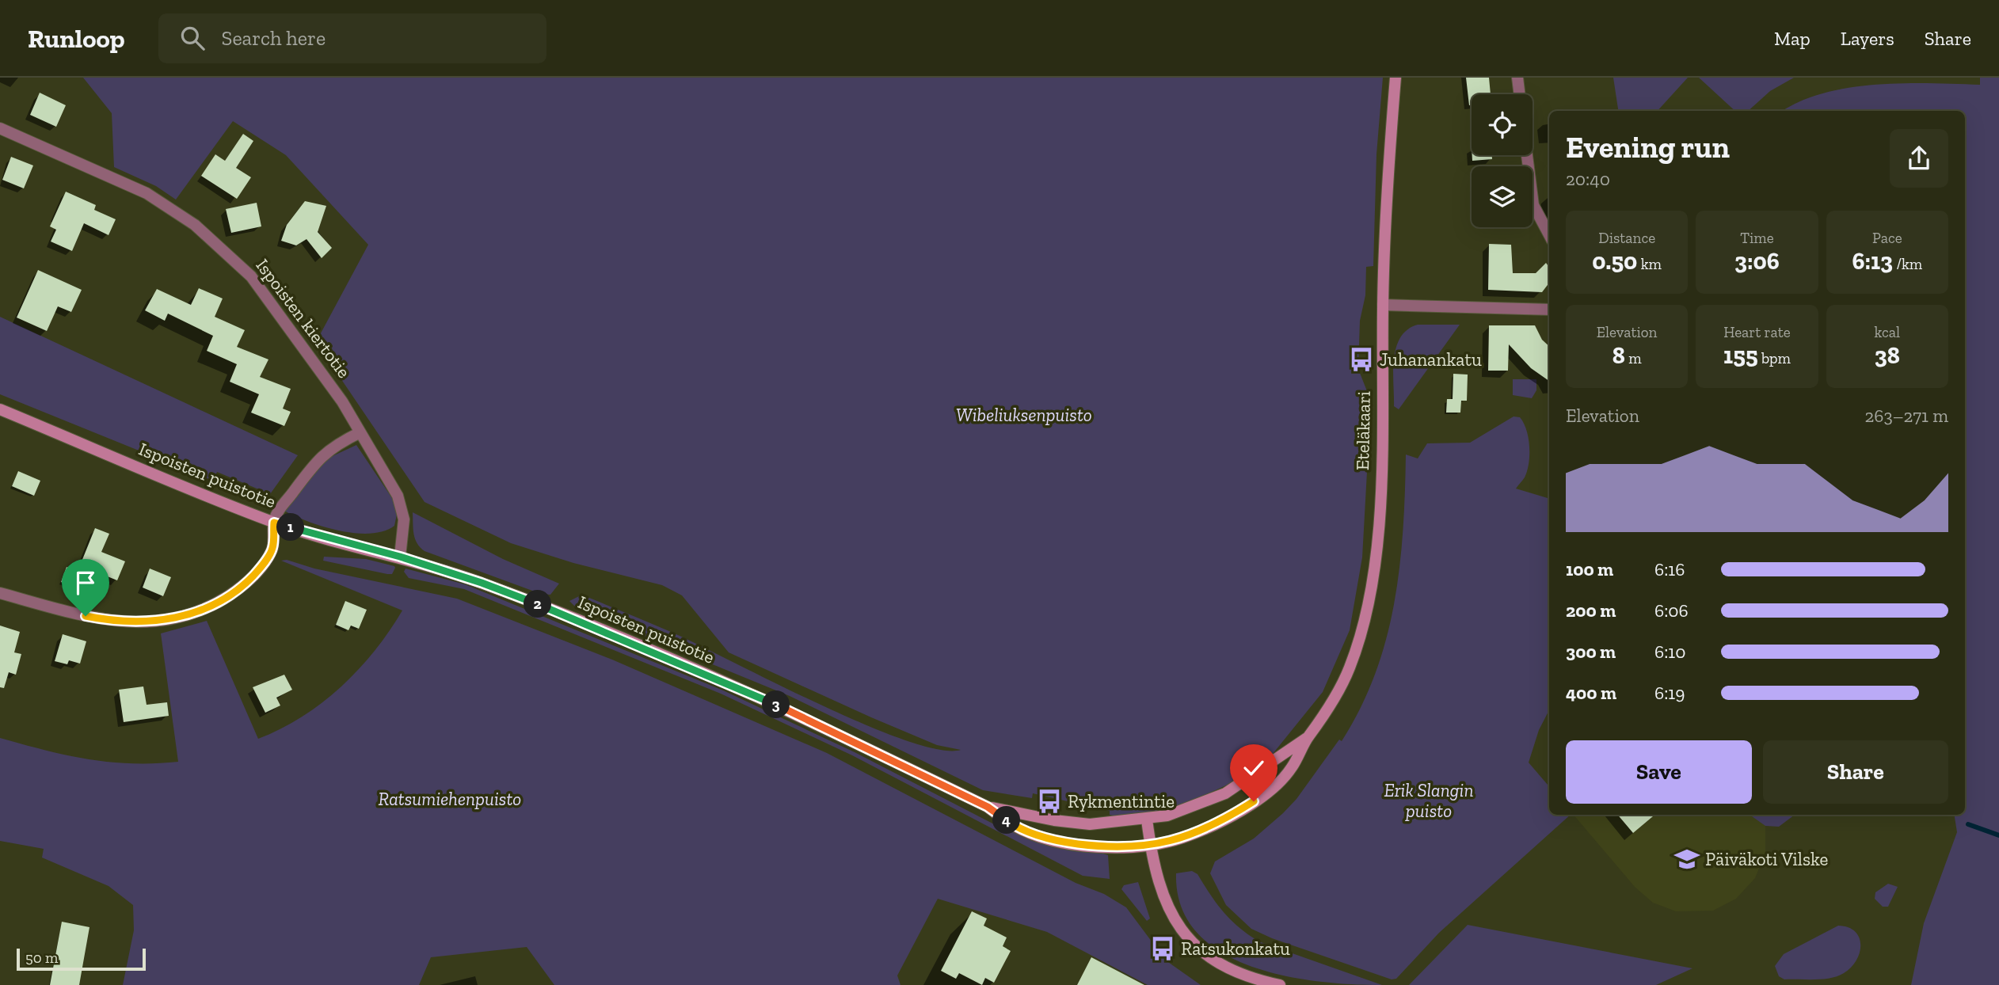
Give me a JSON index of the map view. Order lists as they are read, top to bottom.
{
  "streets": {
    "main road": ["Eteläkaari", "Ispoisten puistotie"],
    "street": ["Ispoisten kiertotie"]
  },
  "crossings": [
    ["Ispoisten kiertotie", "Ispoisten puistotie"],
    ["Eteläkaari", "Ispoisten puistotie"]
  ],
  "parks": ["Wibeliuksenpuisto", "Erik Slangin puisto", "Ratsumiehenpuisto"],
  "places": {
    "bus stop": ["Juhanankatu", "Rykmentintie", "Ratsukonkatu"],
    "school or university": ["Päiväkoti Vilske"]
  },
  "scale_bar": "50 m",
  "page": {
    "header": "Runloop",
    "search": "Search here",
    "nav": ["Map", "Layers", "Share"],
    "heading": ["Evening run", "20:40"],
    "stats": [
      ["Distance", "0.50 km"],
      ["Time", "3:06"],
      ["Pace", "6:13 /km"],
      ["Elevation", "8 m"],
      ["Heart rate", "155 bpm"],
      ["kcal", "38"]
    ],
    "chart": ["Elevation", "263–271 m"],
    "pins": [
      "1",
      "2",
      "3",
      "4"
    ],
    "list": [
      {
        "name": "100 m",
        "note": "6:16"
      },
      {
        "name": "200 m",
        "note": "6:06"
      },
      {
        "name": "300 m",
        "note": "6:10"
      },
      {
        "name": "400 m",
        "note": "6:19"
      }
    ],
    "buttons": ["Save", "Share"],
    "scale": "50 m"
  }
}
